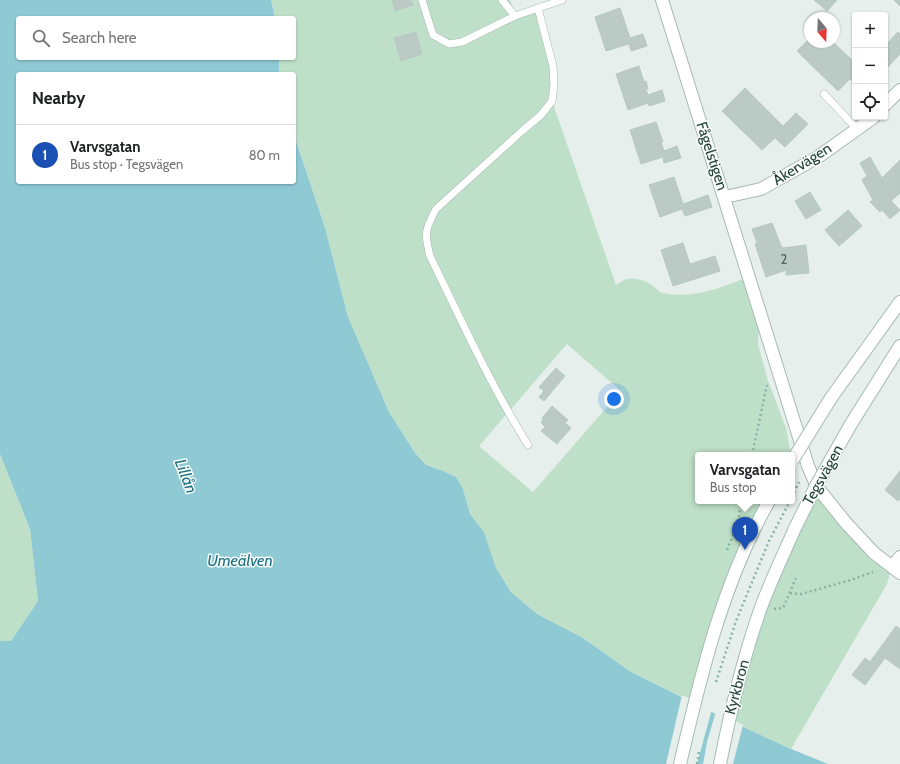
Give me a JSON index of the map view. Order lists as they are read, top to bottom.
{
  "streets": {
    "street": [
      "Fågelstigen",
      "Åkervägen",
      "Tegsvägen",
      "Kyrkbron"
    ]
  },
  "crossings": [
    ["Fågelstigen", "Åkervägen"],
    ["Tegsvägen", "Kyrkbron"]
  ],
  "water": ["Lillån", "Umeälven"],
  "house_numbers": ["2"],
  "north": "bottom",
  "page": {
    "map_buttons": ["+", "−"],
    "search": "Search here",
    "heading": "Nearby",
    "list": [
      {
        "mark": "1",
        "name": "Varvsgatan",
        "note": "Bus stop · Tegsvägen",
        "value": "80 m"
      }
    ],
    "popup": ["Varvsgatan", "Bus stop"],
    "pins": "1"
  }
}
